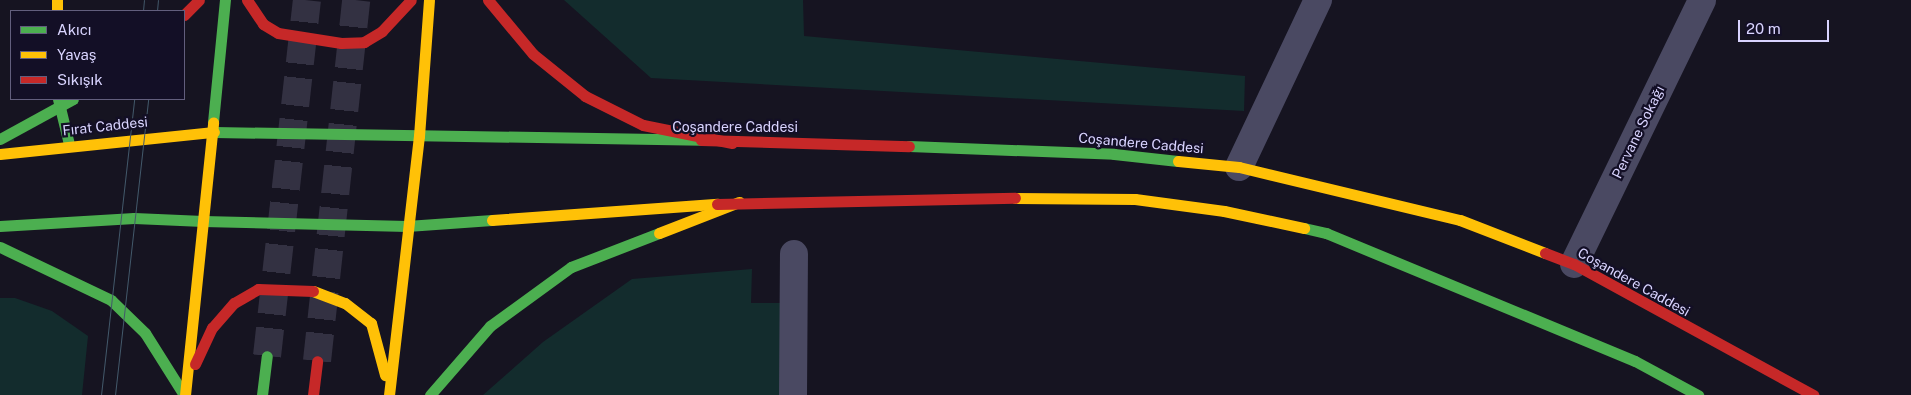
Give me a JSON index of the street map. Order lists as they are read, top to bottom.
{
  "streets": {
    "main road": ["Fırat Caddesi", "Coşandere Caddesi"],
    "street": ["Pervane Sokağı"]
  },
  "crossings": [
    ["Fırat Caddesi", "Coşandere Caddesi"],
    ["Coşandere Caddesi", "Pervane Sokağı"]
  ],
  "legend": ["Akıcı", "Yavaş", "Sıkışık"],
  "scale_bar": "20 m"
}
